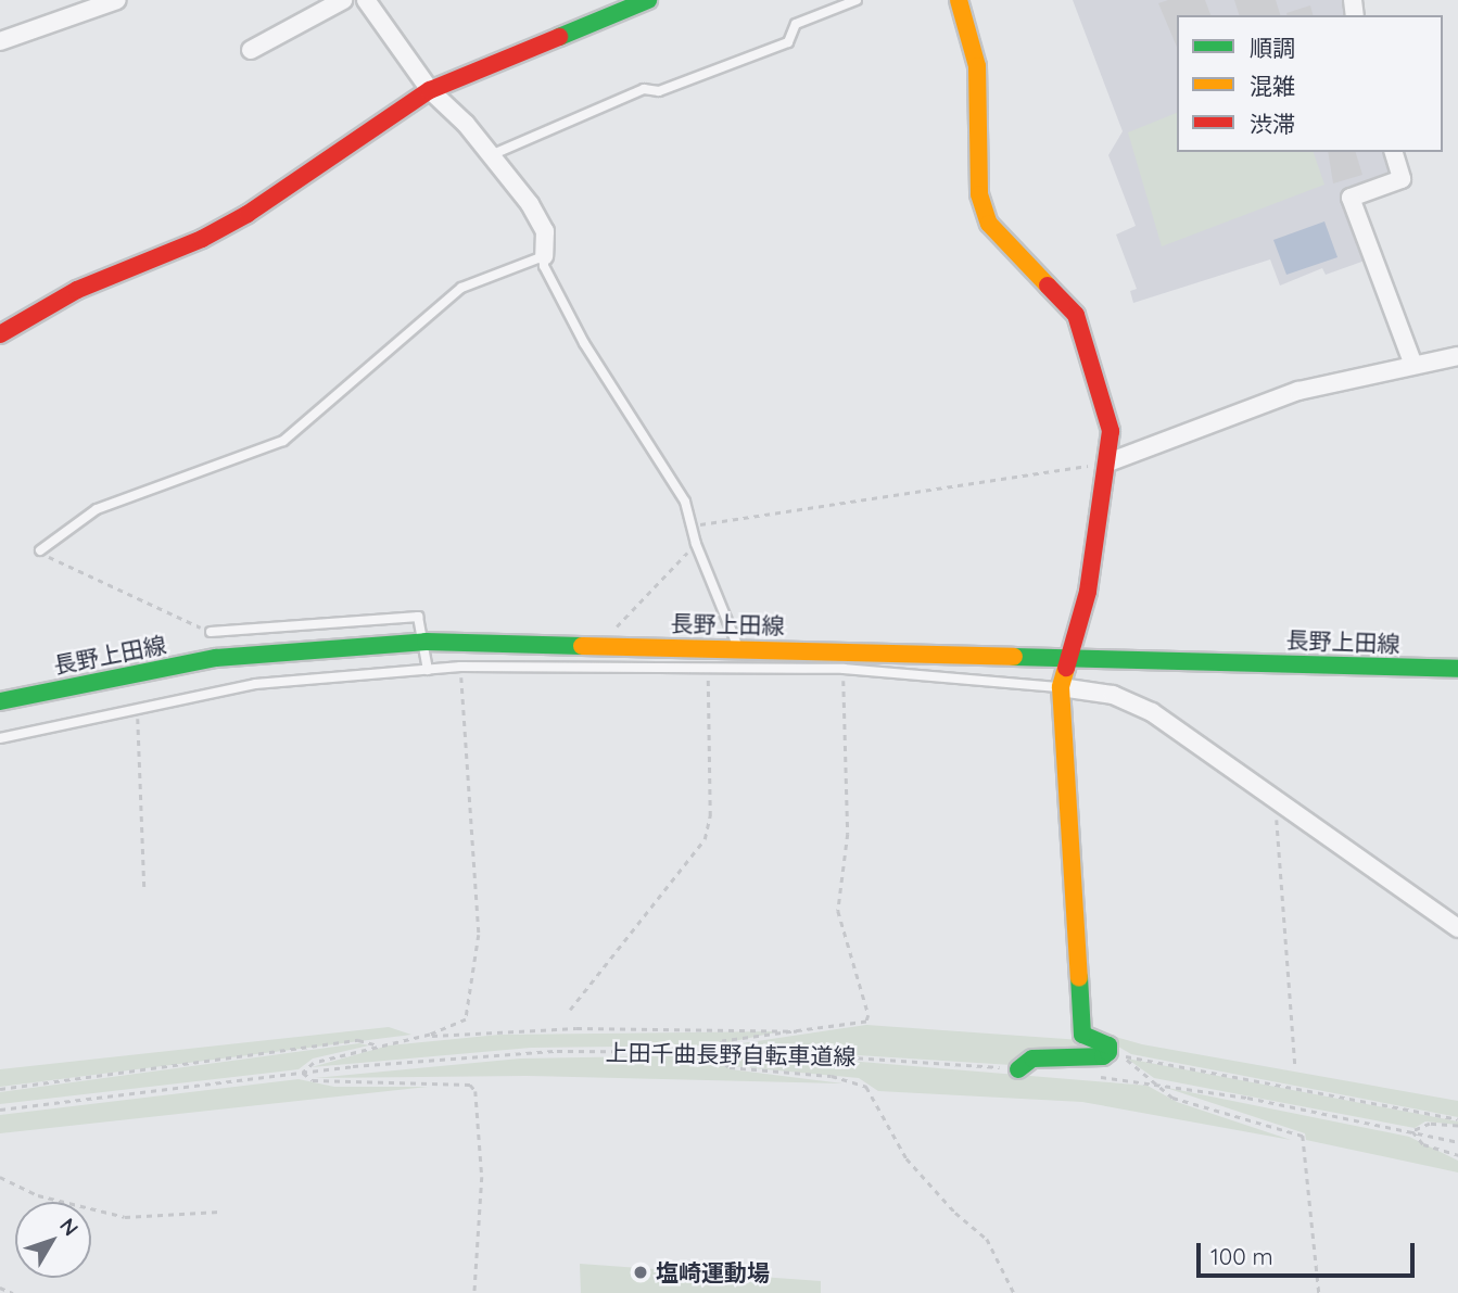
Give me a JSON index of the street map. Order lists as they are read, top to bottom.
{
  "streets": {
    "street": ["長野上田線"],
    "path": ["上田千曲長野自転車道線"]
  },
  "places": ["塩崎運動場"],
  "legend": ["順調", "混雑", "渋滞"],
  "scale_bar": "100 m",
  "north": "top right"
}
